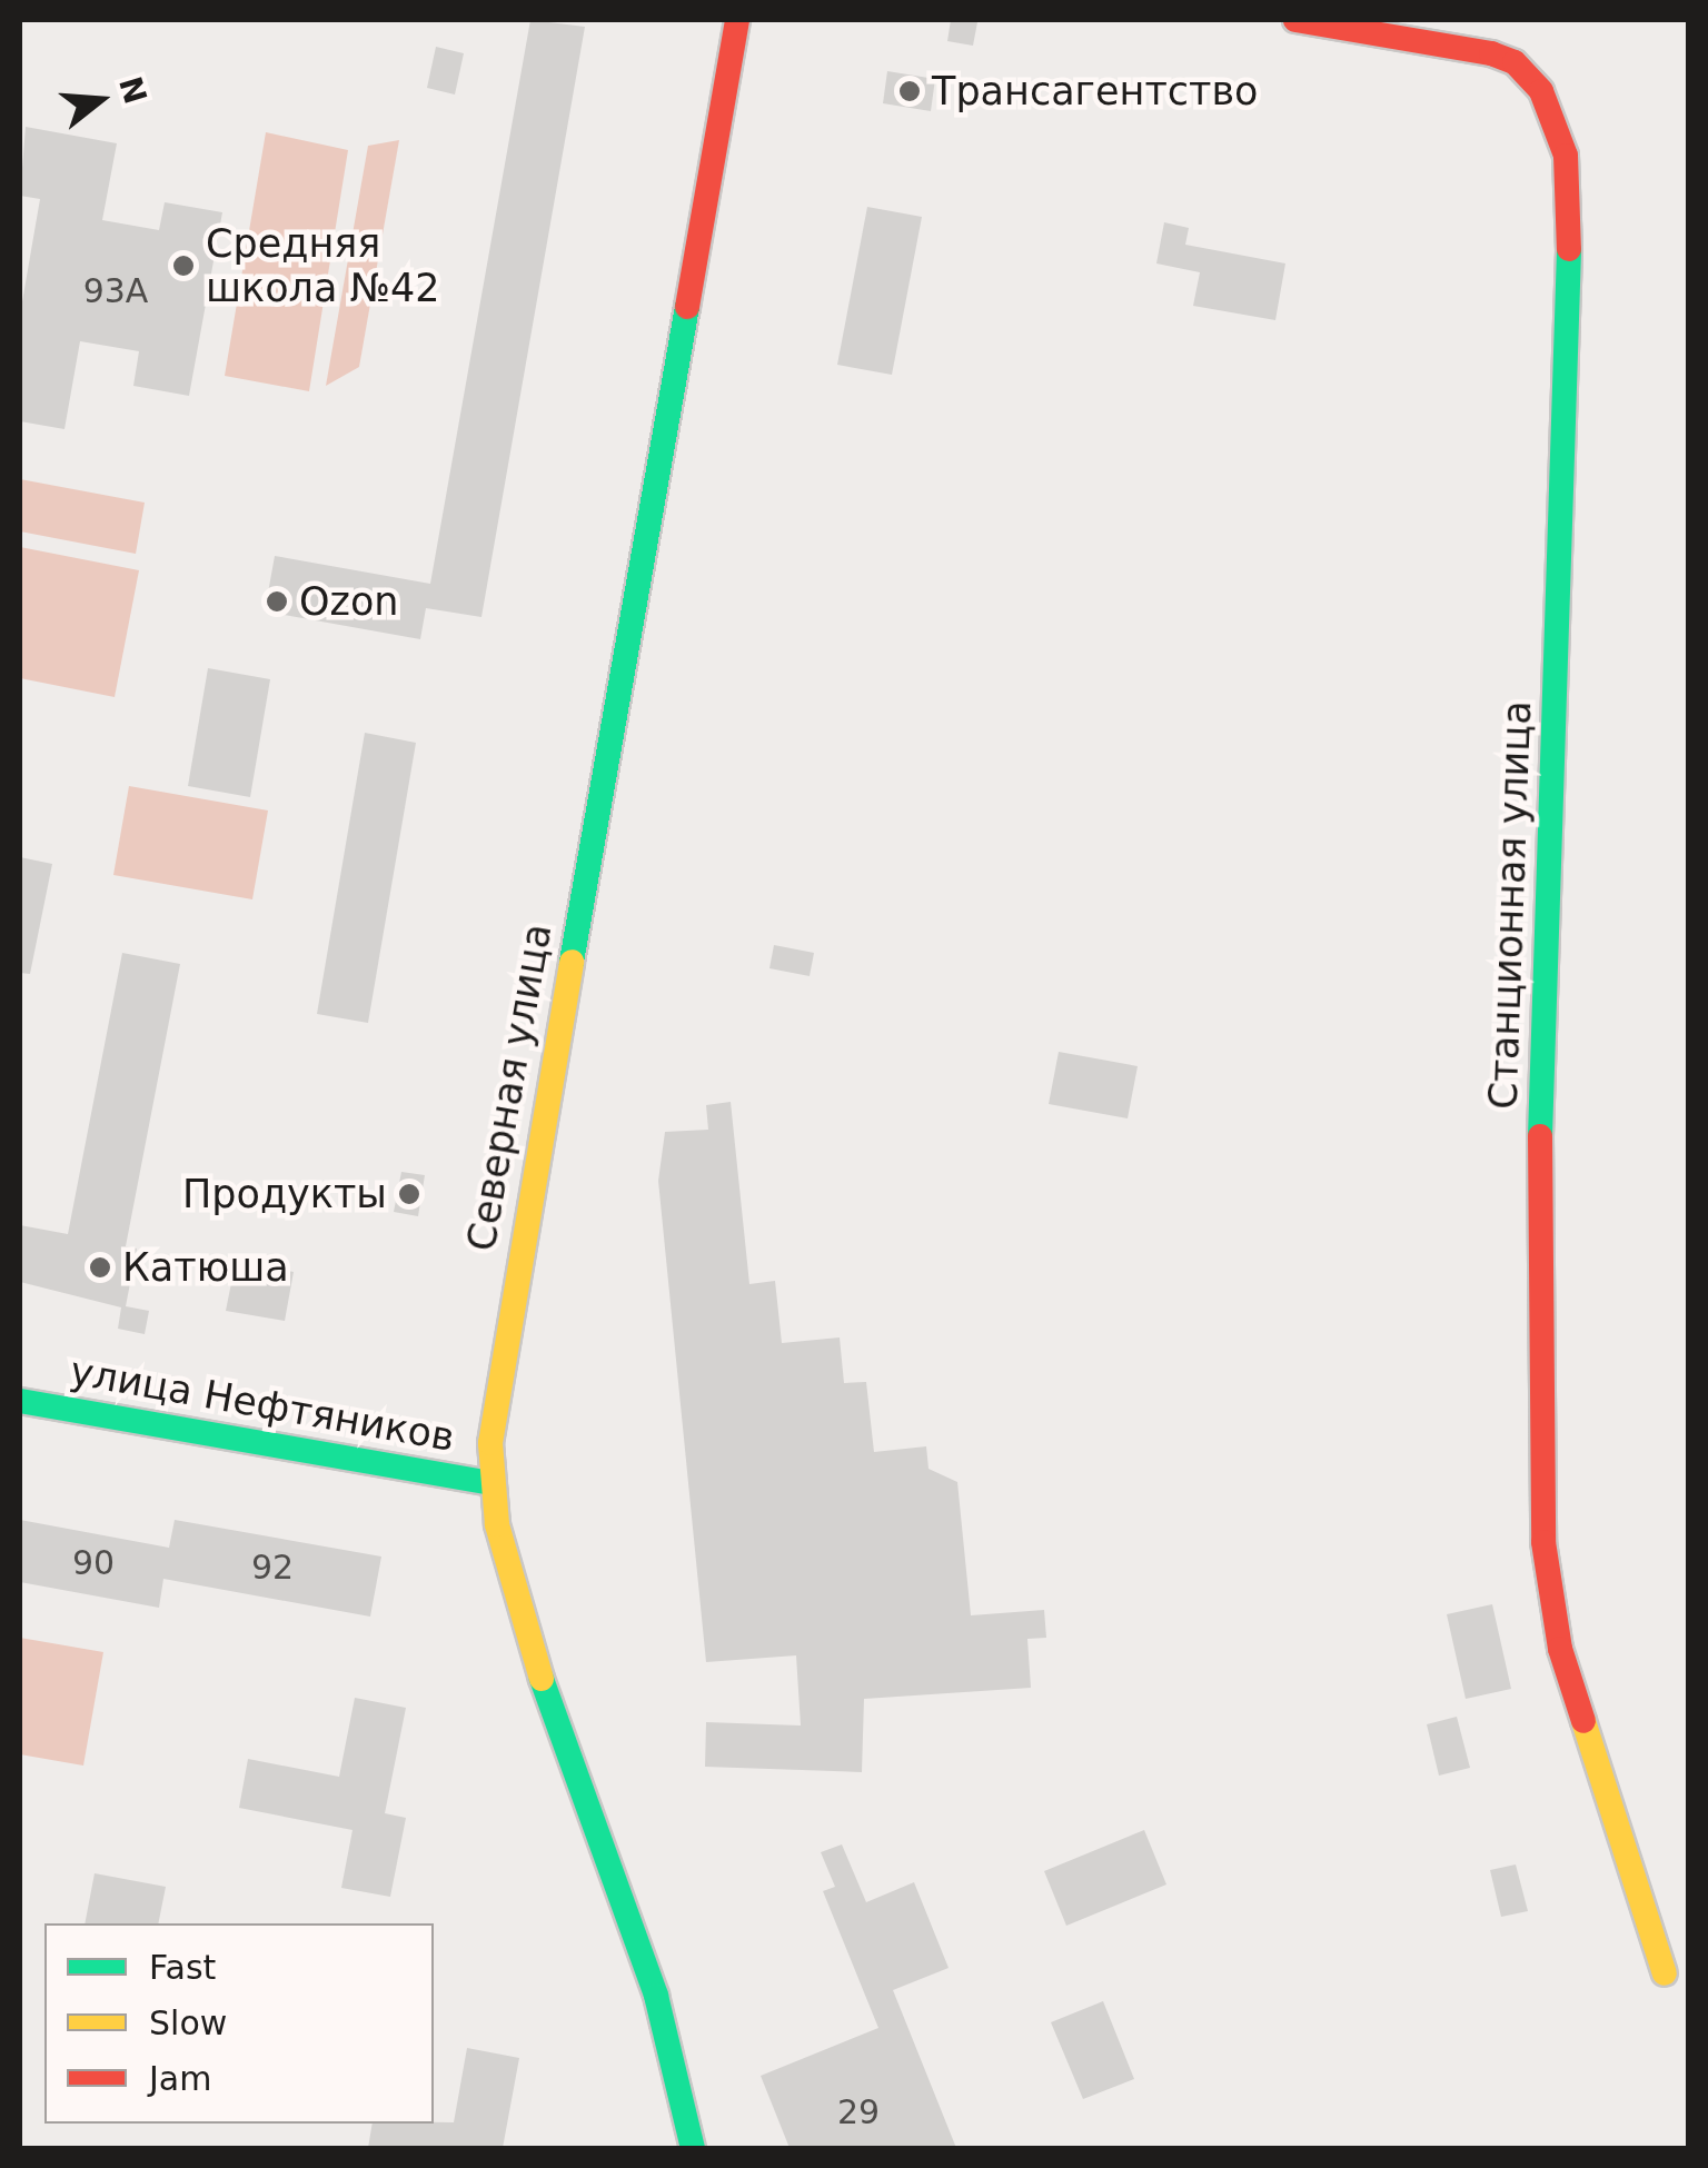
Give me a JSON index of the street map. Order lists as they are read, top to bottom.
{
  "streets": {
    "main road": ["Станционная улица", "Северная улица", "улица Нефтяников"]
  },
  "crossings": [
    ["Северная улица", "улица Нефтяников"]
  ],
  "places": [
    "Трансагентство",
    "Средняя школа №42",
    "Ozon",
    "Продукты",
    "Катюша"
  ],
  "house_numbers": [
    "93А",
    "90",
    "92",
    "29"
  ],
  "legend": ["Fast", "Slow", "Jam"],
  "north": "right"
}
